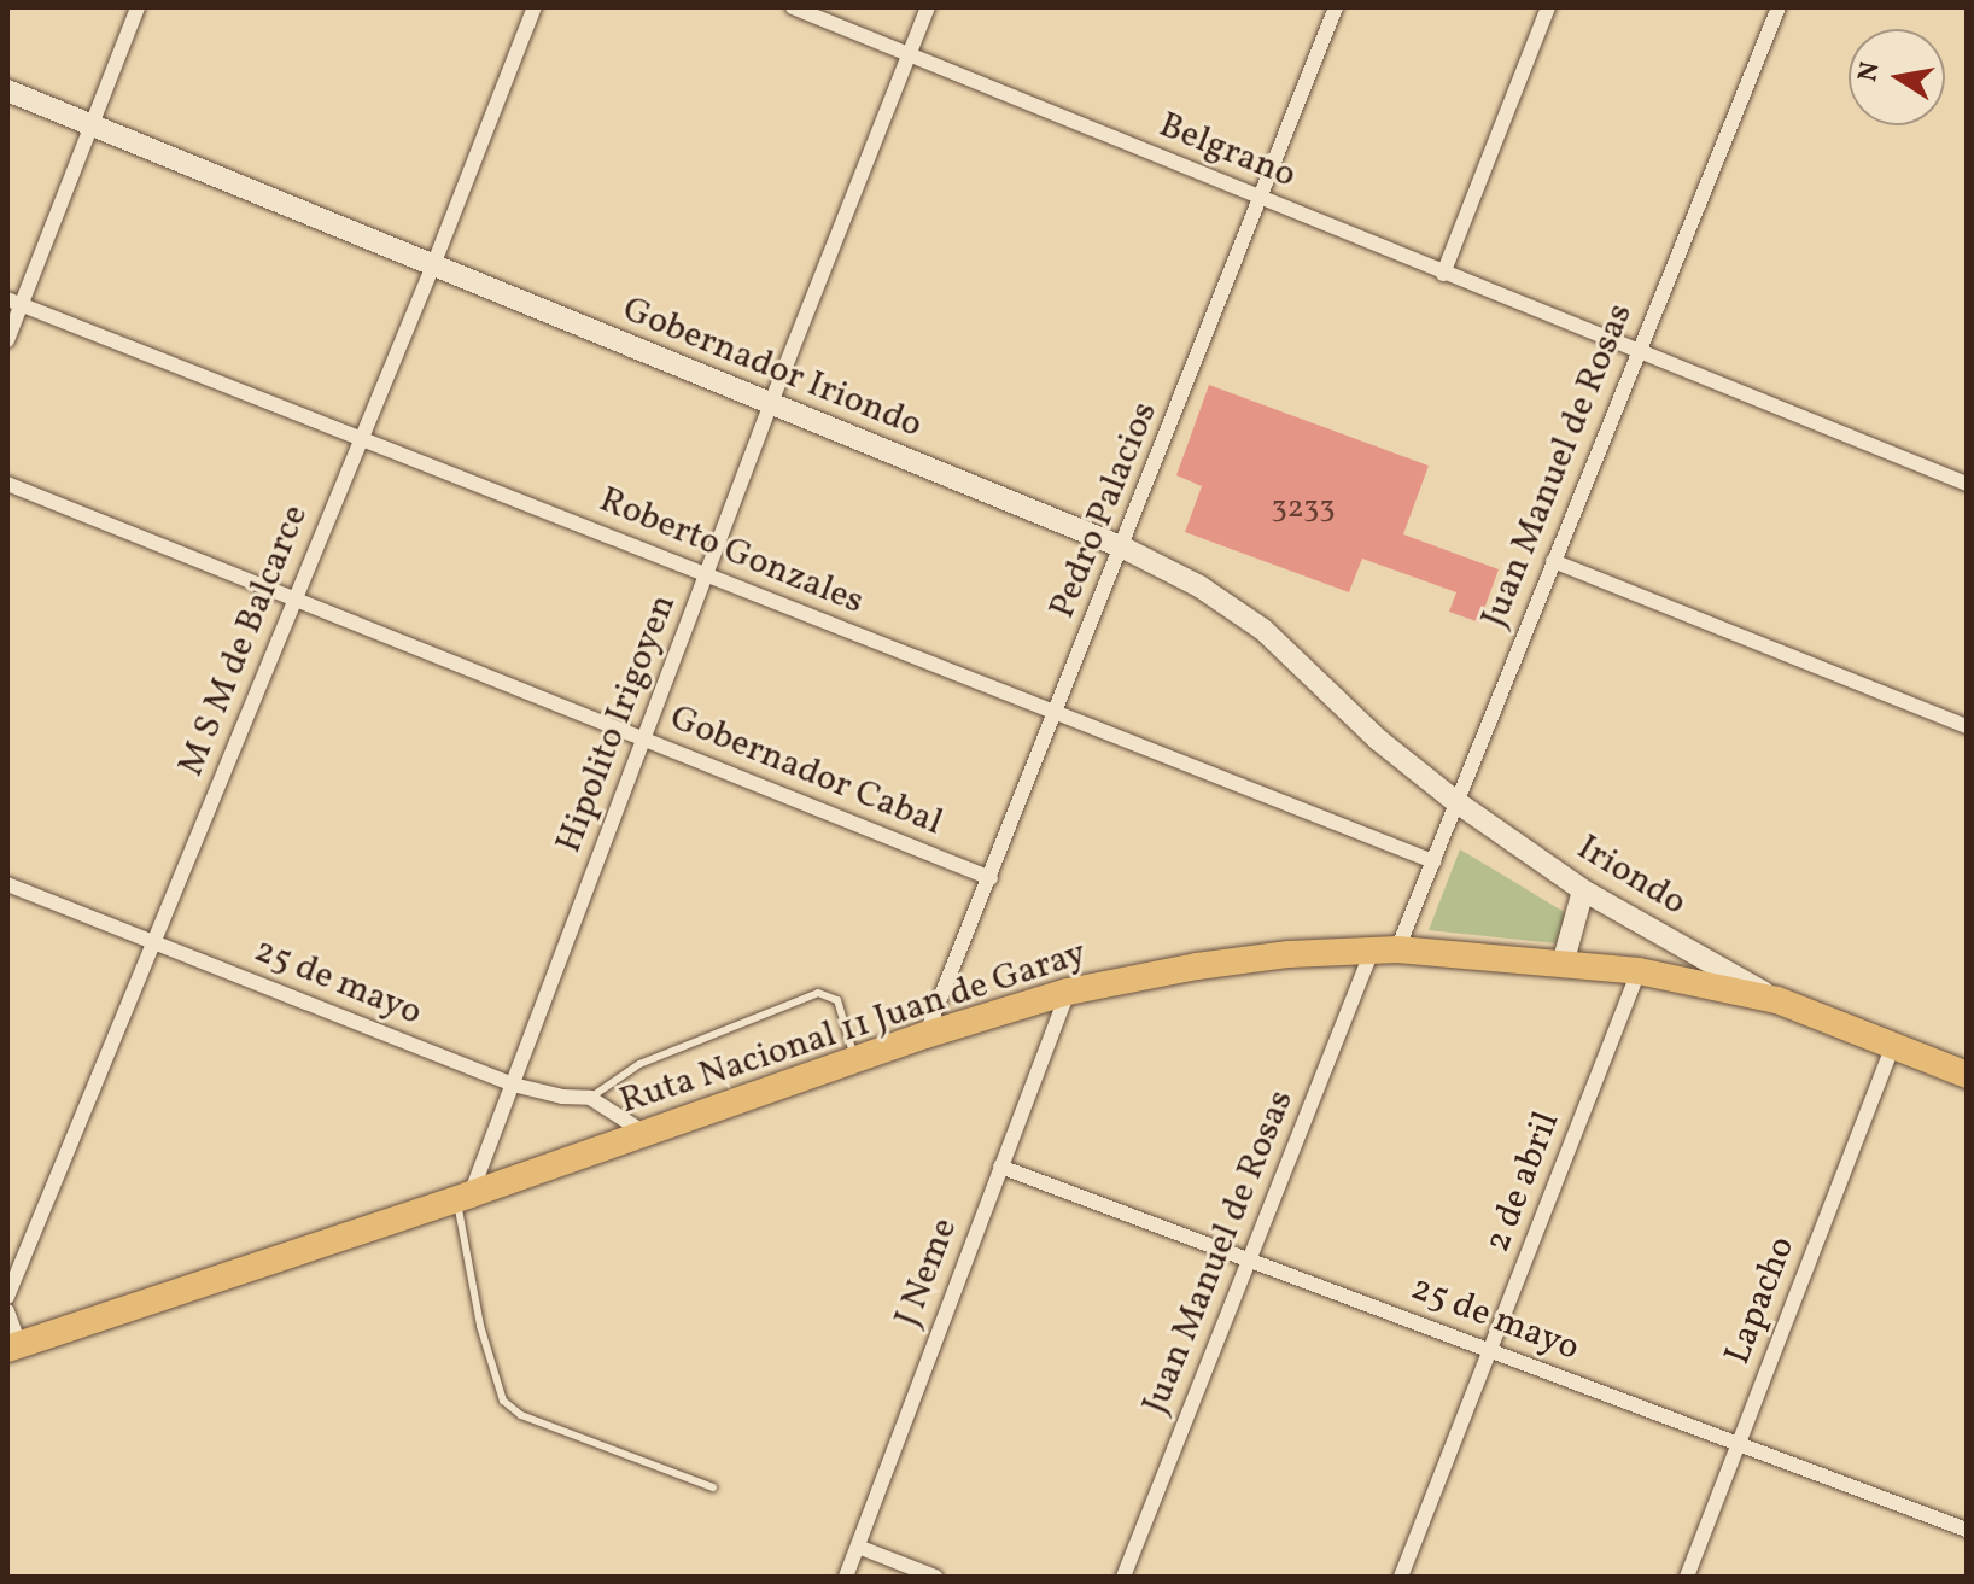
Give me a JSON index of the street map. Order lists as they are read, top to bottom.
{
  "streets": {
    "highway": ["Ruta Nacional 11 Juan de Garay"],
    "main road": ["Gobernador Iriondo", "Iriondo"],
    "street": [
      "Belgrano",
      "Juan Manuel de Rosas",
      "Pedro Palacios",
      "Roberto Gonzales",
      "M S M de Balcarce",
      "Hipolito Irigoyen",
      "Gobernador Cabal",
      "25 de mayo",
      "2 de abril",
      "J Neme",
      "Lapacho"
    ]
  },
  "crossings": [
    ["Belgrano", "Juan Manuel de Rosas"],
    ["Belgrano", "Pedro Palacios"],
    ["Belgrano", "Hipolito Irigoyen"],
    ["Gobernador Iriondo", "Juan Manuel de Rosas"],
    ["Gobernador Iriondo", "Pedro Palacios"],
    ["Gobernador Iriondo", "M S M de Balcarce"],
    ["Gobernador Iriondo", "Hipolito Irigoyen"],
    ["Gobernador Iriondo", "Iriondo"],
    ["Juan Manuel de Rosas", "Roberto Gonzales"],
    ["Juan Manuel de Rosas", "Iriondo"],
    ["Juan Manuel de Rosas", "25 de mayo"],
    ["Juan Manuel de Rosas", "Ruta Nacional 11 Juan de Garay"],
    ["Pedro Palacios", "Roberto Gonzales"],
    ["Pedro Palacios", "Gobernador Cabal"],
    ["Pedro Palacios", "Ruta Nacional 11 Juan de Garay"],
    ["Roberto Gonzales", "M S M de Balcarce"],
    ["Roberto Gonzales", "Hipolito Irigoyen"],
    ["M S M de Balcarce", "Gobernador Cabal"],
    ["M S M de Balcarce", "25 de mayo"],
    ["Hipolito Irigoyen", "Gobernador Cabal"],
    ["Hipolito Irigoyen", "25 de mayo"],
    ["Hipolito Irigoyen", "Ruta Nacional 11 Juan de Garay"],
    ["Iriondo", "Ruta Nacional 11 Juan de Garay"],
    ["25 de mayo", "Ruta Nacional 11 Juan de Garay"],
    ["25 de mayo", "2 de abril"],
    ["25 de mayo", "J Neme"],
    ["25 de mayo", "Lapacho"],
    ["Ruta Nacional 11 Juan de Garay", "2 de abril"],
    ["Ruta Nacional 11 Juan de Garay", "J Neme"],
    ["Ruta Nacional 11 Juan de Garay", "Lapacho"]
  ],
  "house_numbers": ["3233"],
  "north": "left"
}
